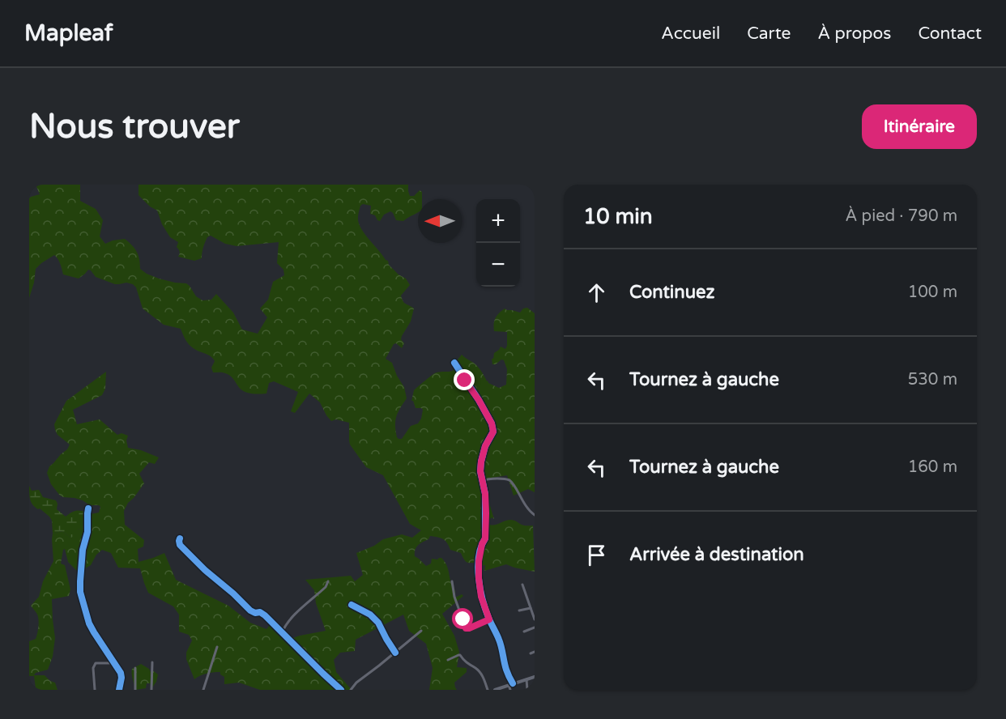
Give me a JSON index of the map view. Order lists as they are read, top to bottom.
{
  "north": "left",
  "page": {
    "header": "Mapleaf",
    "nav": [
      "Accueil",
      "Carte",
      "À propos",
      "Contact"
    ],
    "buttons": "Itinéraire",
    "title": "Nous trouver",
    "heading": ["10 min", "À pied · 790 m"],
    "map_buttons": ["+", "−"],
    "list": [
      ["Continuez", "100 m"],
      ["Tournez à gauche", "530 m"],
      ["Tournez à gauche", "160 m"],
      "Arrivée à destination"
    ]
  }
}
